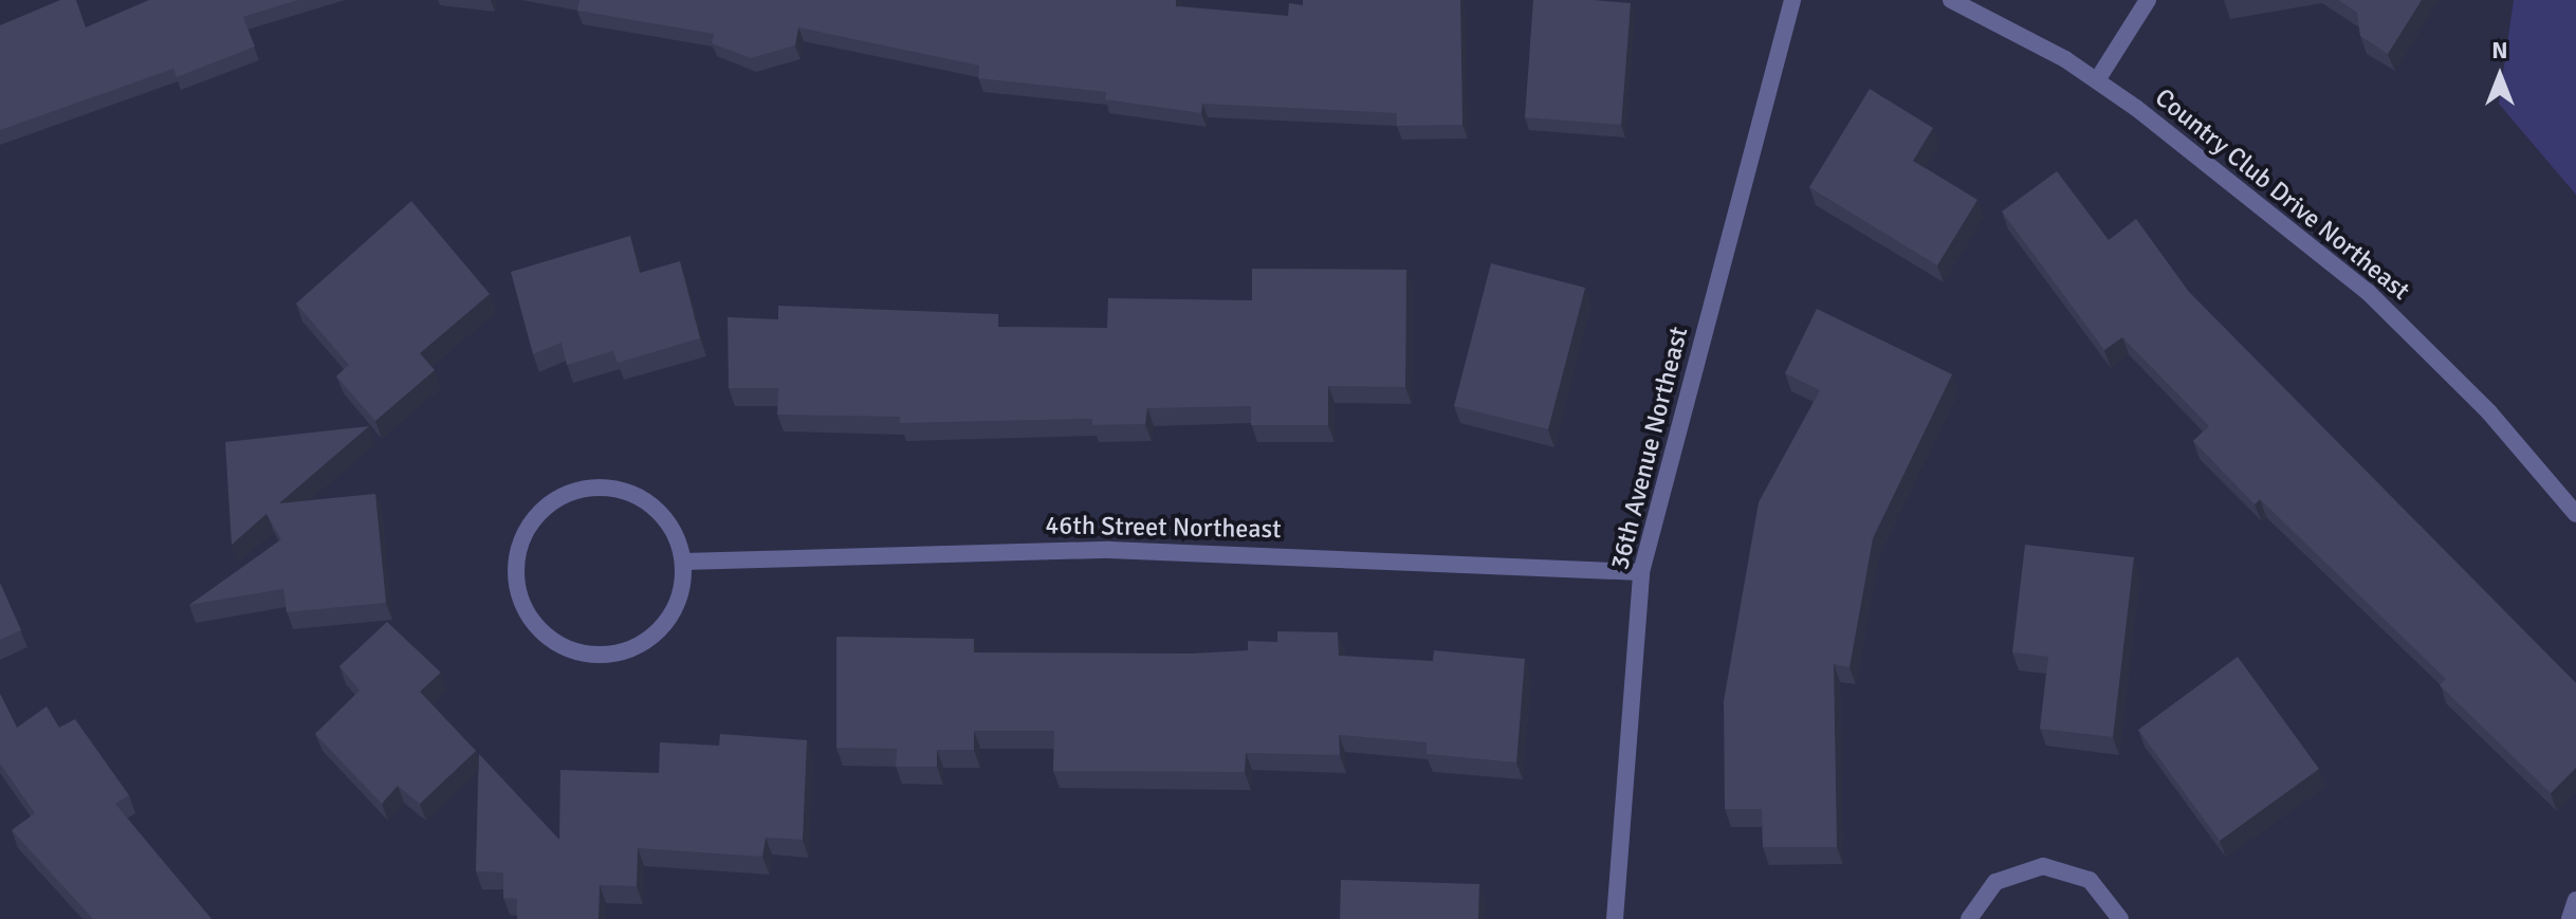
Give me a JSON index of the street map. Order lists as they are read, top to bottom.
{
  "streets": {
    "street": ["Country Club Drive Northeast", "36th Avenue Northeast", "46th Street Northeast"]
  },
  "crossings": [
    ["36th Avenue Northeast", "46th Street Northeast"]
  ],
  "north": "top"
}
